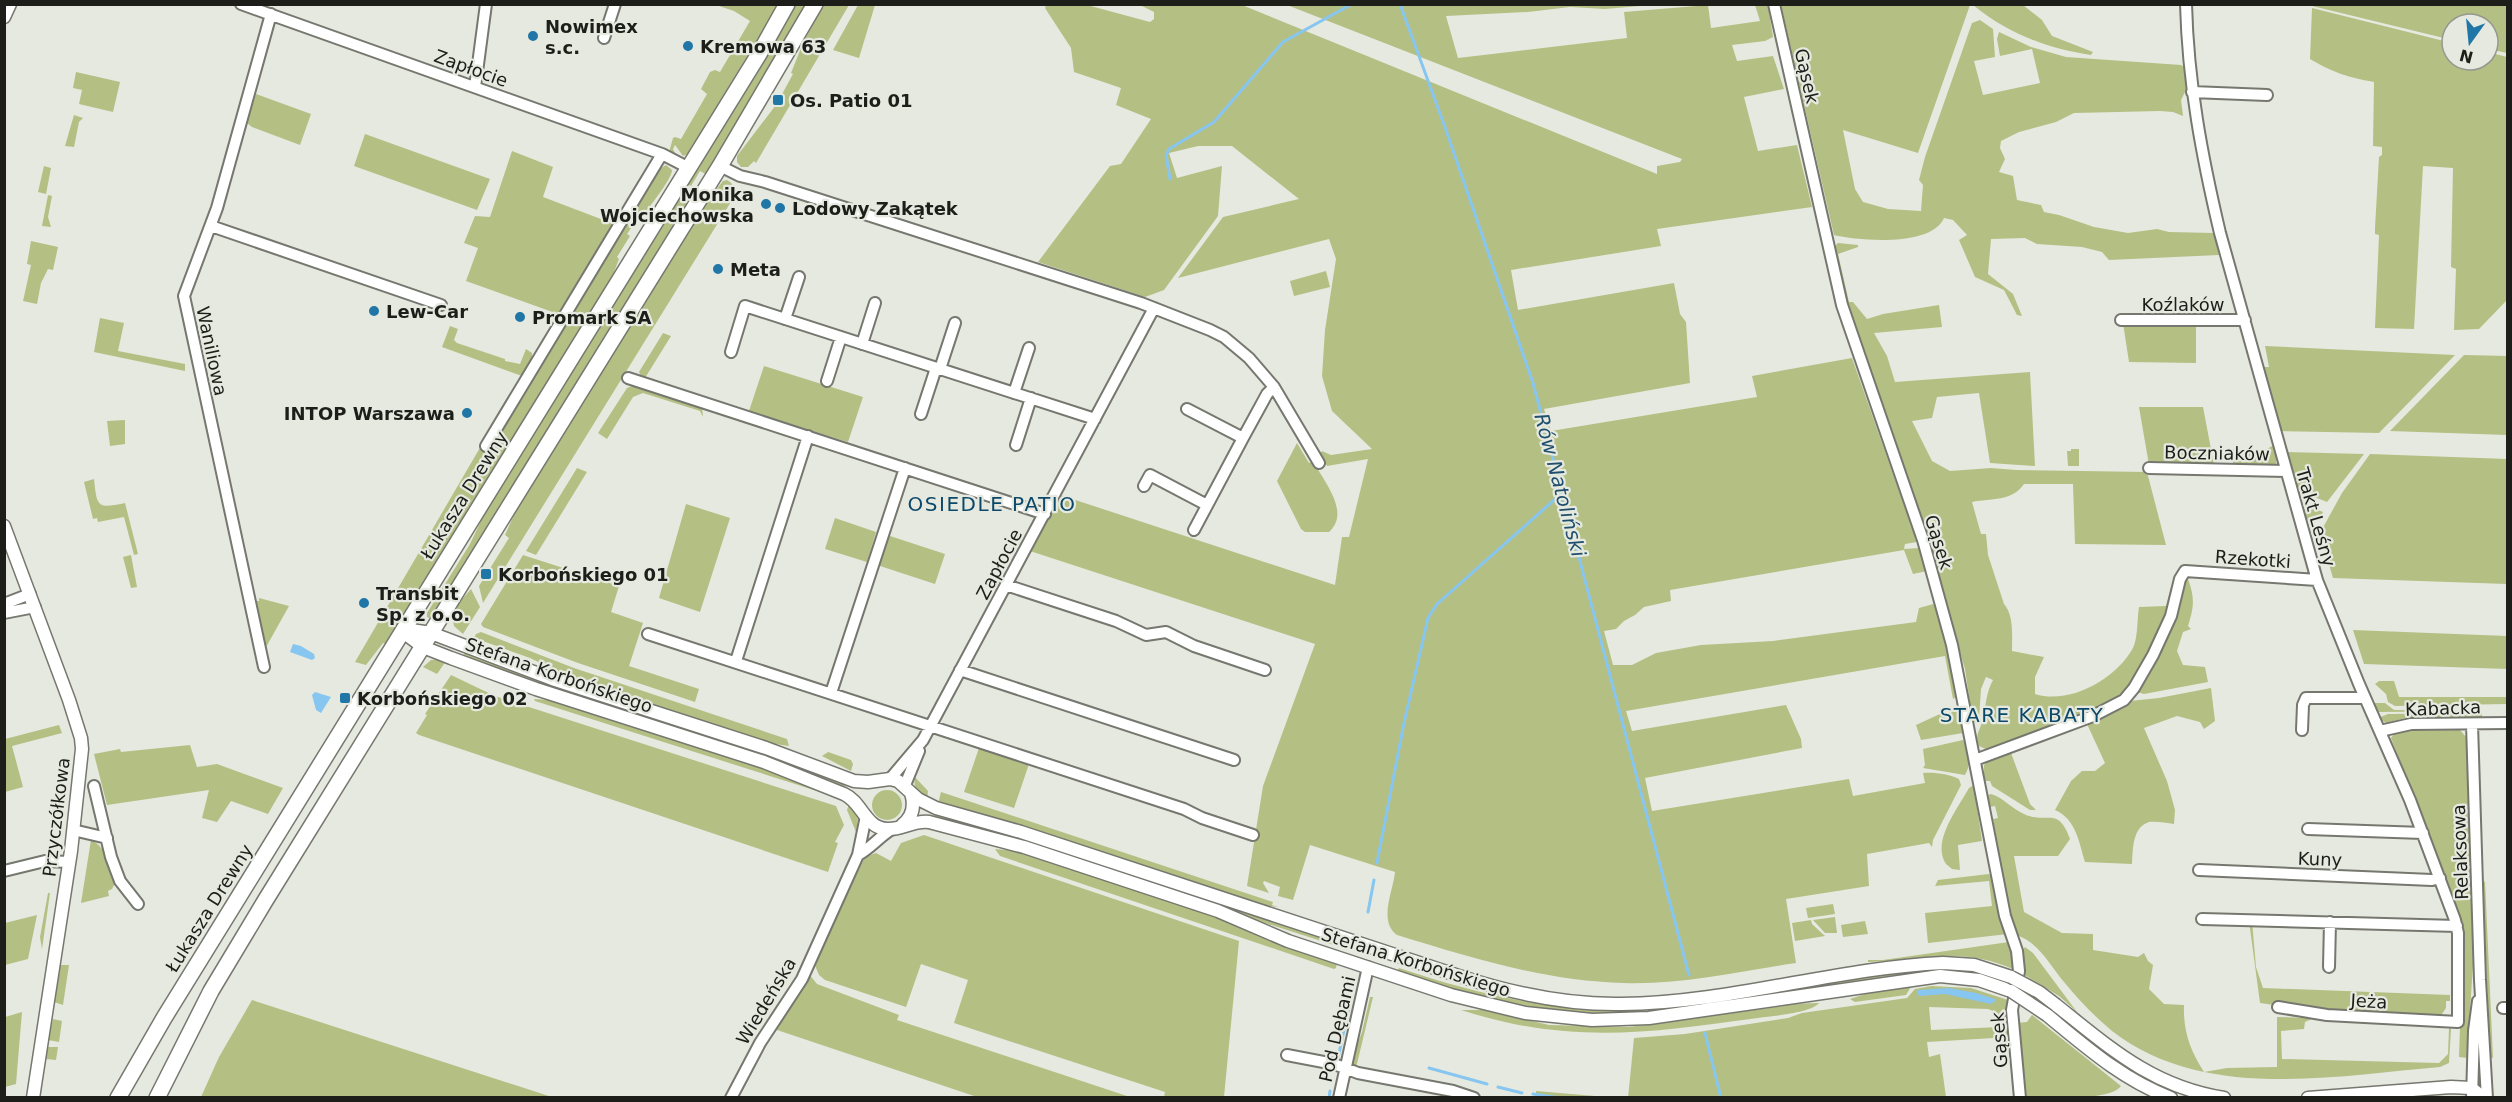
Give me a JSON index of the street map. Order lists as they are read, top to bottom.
{
  "streets": {
    "main road": ["Łukasza Drewny"],
    "street": [
      "Zapłocie",
      "Gąsek",
      "Koźlaków",
      "Waniliowa",
      "Boczniaków",
      "Trakt Leśny",
      "Rzekotki",
      "Stefana Korbońskiego",
      "Kabacka",
      "Przyczółkowa",
      "Relaksowa",
      "Kuny",
      "Wiedeńska",
      "Jeża",
      "Pod Dębami"
    ]
  },
  "crossings": [
    ["Zapłocie", "Waniliowa"],
    ["Zapłocie", "Łukasza Drewny"],
    ["Zapłocie", "Stefana Korbońskiego"],
    ["Zapłocie", "Wiedeńska"],
    ["Gąsek", "Rzekotki"],
    ["Koźlaków", "Trakt Leśny"],
    ["Boczniaków", "Trakt Leśny"],
    ["Łukasza Drewny", "Stefana Korbońskiego"],
    ["Trakt Leśny", "Rzekotki"],
    ["Trakt Leśny", "Kabacka"],
    ["Trakt Leśny", "Kuny"],
    ["Trakt Leśny", "Jeża"],
    ["Stefana Korbońskiego", "Wiedeńska"],
    ["Stefana Korbońskiego", "Pod Dębami"],
    ["Kabacka", "Relaksowa"]
  ],
  "districts": ["OSIEDLE PATIO", "STARE KABATY"],
  "water": ["Rów Natoliński"],
  "places": {
    "other": [
      "Nowimex s.c.",
      "Kremowa 63",
      "Monika Wojciechowska",
      "Lodowy Zakątek",
      "Meta",
      "Lew-Car",
      "Promark SA",
      "INTOP Warszawa",
      "Transbit Sp. z o.o."
    ],
    "transit": ["Os. Patio 01", "Korbońskiego 01", "Korbońskiego 02"]
  },
  "north": "bottom"
}
